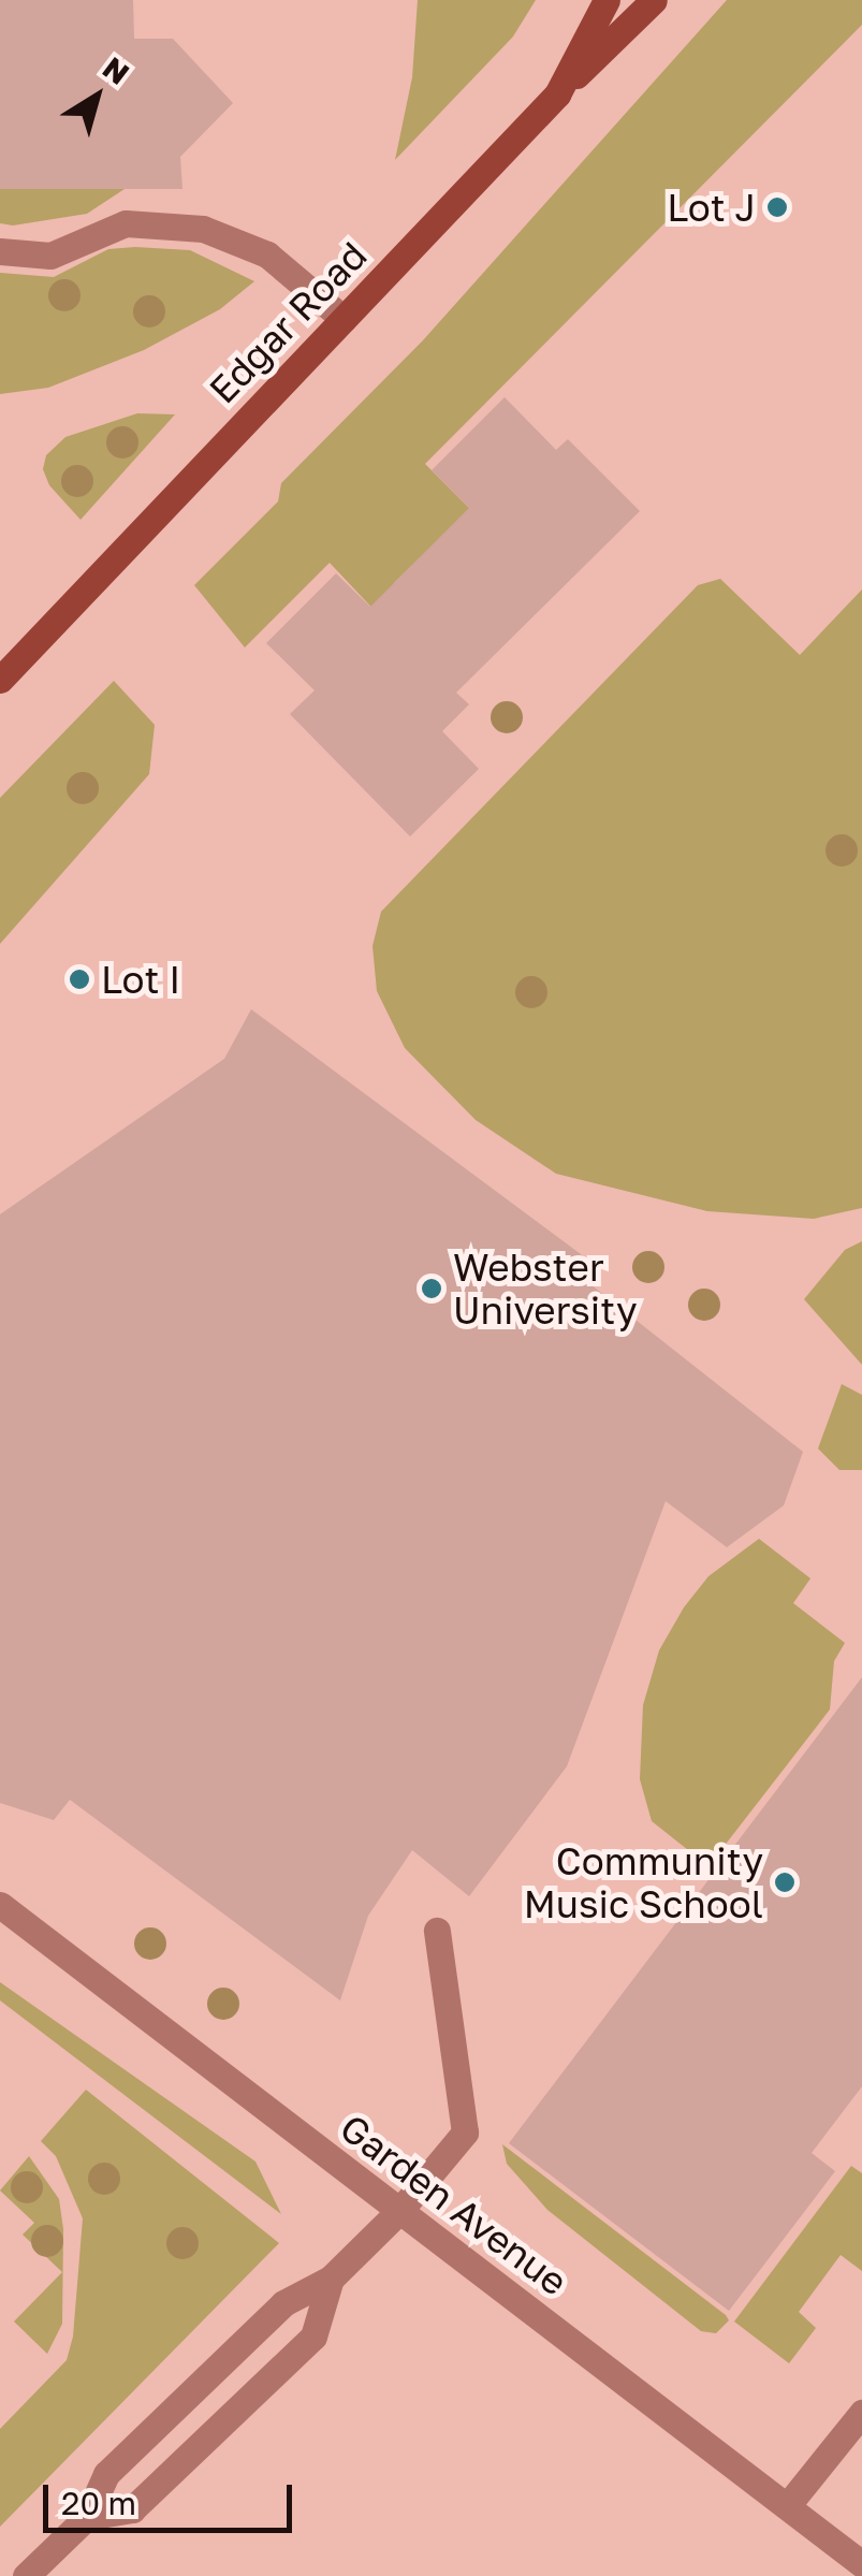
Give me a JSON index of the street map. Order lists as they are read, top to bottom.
{
  "streets": {
    "street": ["Edgar Road", "Garden Avenue"]
  },
  "places": [
    "Lot J",
    "Lot I",
    "Webster University",
    "Community Music School"
  ],
  "scale_bar": "20 m",
  "north": "top right"
}
